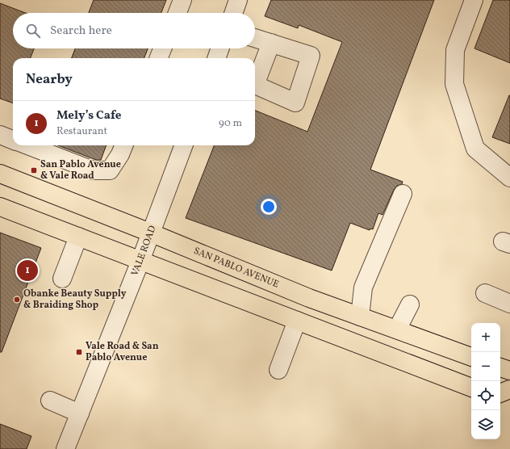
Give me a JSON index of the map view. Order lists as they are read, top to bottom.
{
  "streets": {
    "main road": ["SAN PABLO AVENUE"],
    "street": ["VALE ROAD"]
  },
  "crossings": [
    ["VALE ROAD", "SAN PABLO AVENUE"]
  ],
  "places": {
    "transit": ["San Pablo Avenue & Vale Road", "Vale Road & San Pablo Avenue"],
    "other": ["Obanke Beauty Supply & Braiding Shop"]
  },
  "page": {
    "search": "Search here",
    "heading": "Nearby",
    "list": [
      {
        "mark": "1",
        "name": "Mely’s Cafe",
        "note": "Restaurant",
        "value": "90 m"
      }
    ],
    "pins": "1",
    "map_buttons": ["+", "−"]
  }
}
